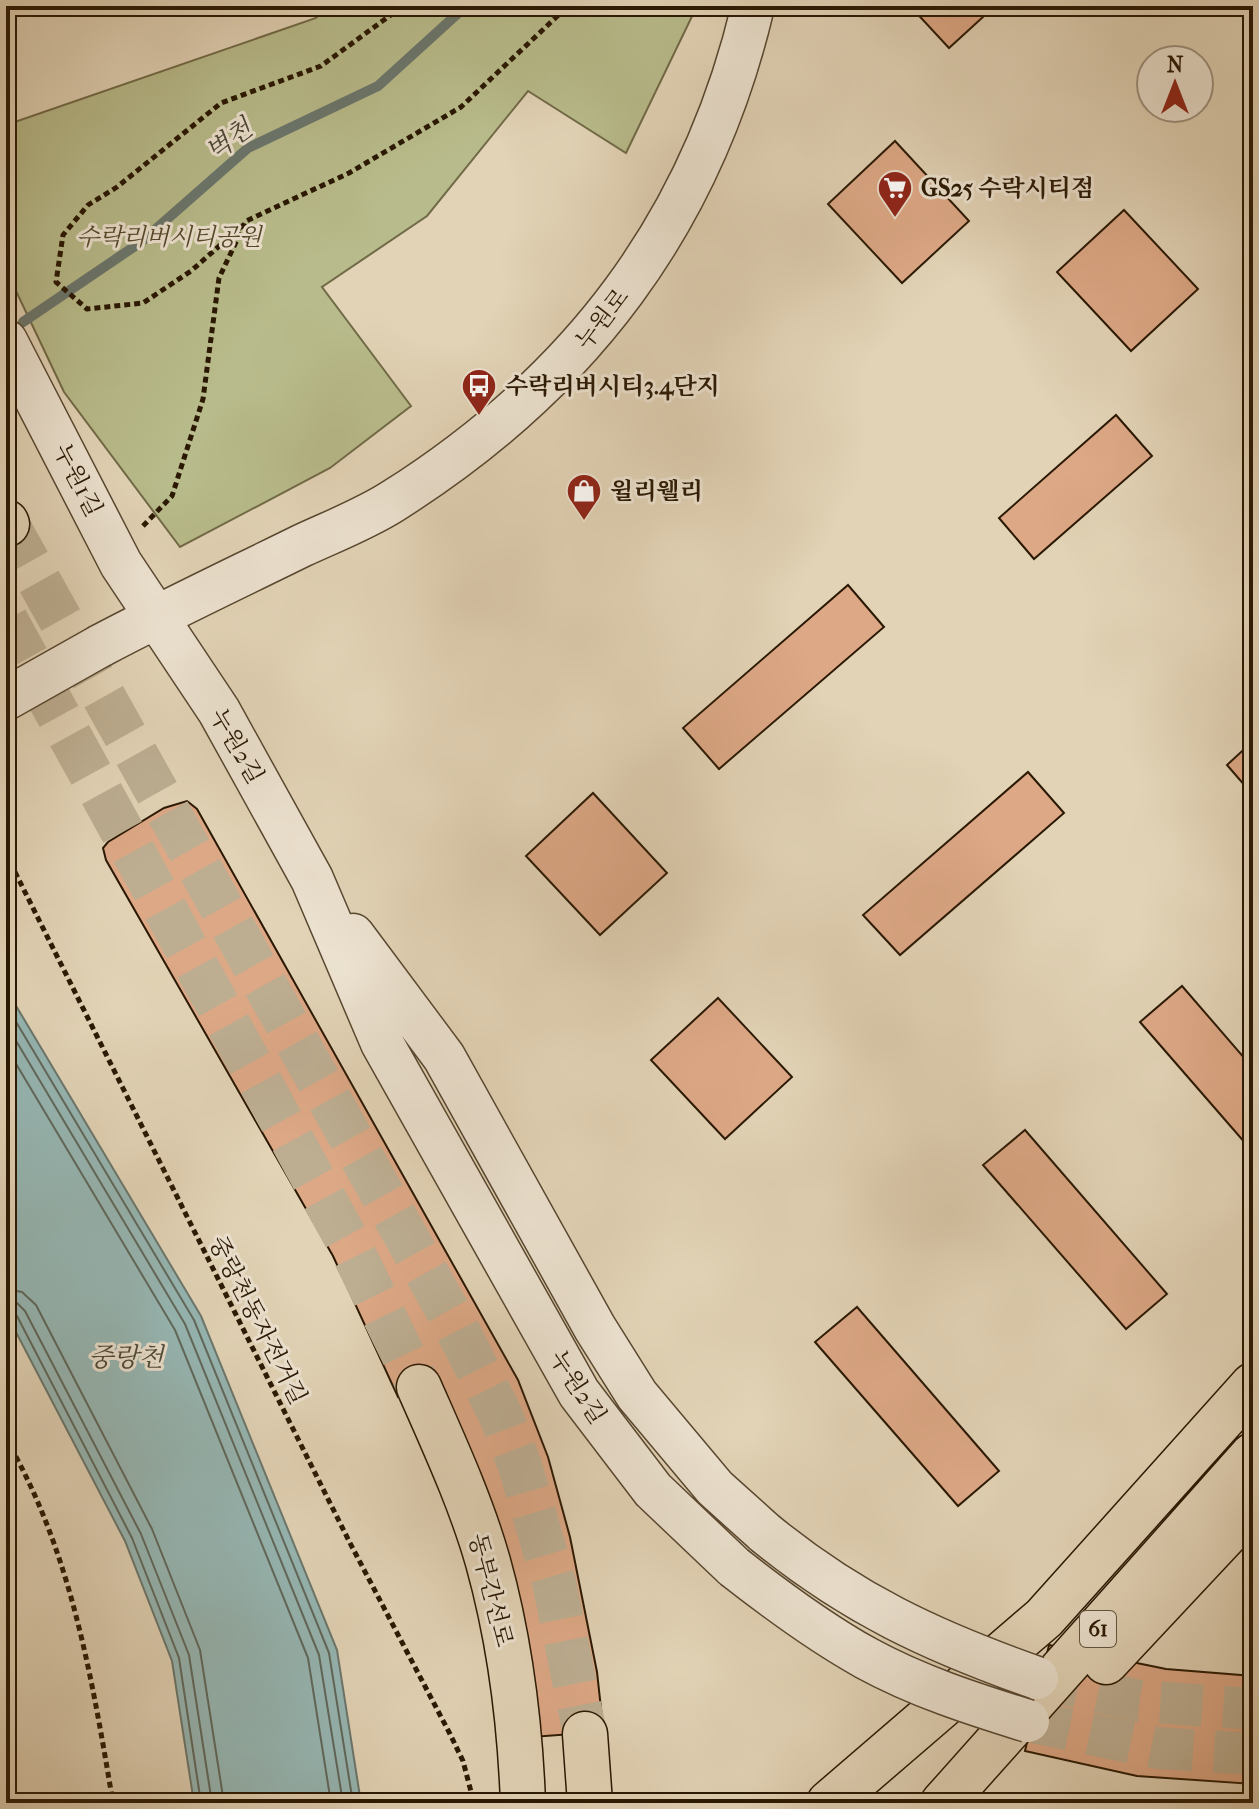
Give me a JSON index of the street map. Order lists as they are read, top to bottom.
{
  "streets": {
    "highway": ["동부간선로", "61"],
    "street": ["누원로", "누원1길", "누원2길"],
    "path": ["중랑천동자전거길"]
  },
  "crossings": [
    ["누원로", "누원1길"],
    ["누원로", "누원2길"],
    ["누원1길", "누원2길"]
  ],
  "water": ["벽천", "중랑천"],
  "parks": ["수락리버시티공원"],
  "places": {
    "supermarket": ["GS25 수락시티점"],
    "bus stop": ["수락리버시티3.4단지"],
    "shop": ["윌리웰리"]
  },
  "north": "top"
}
